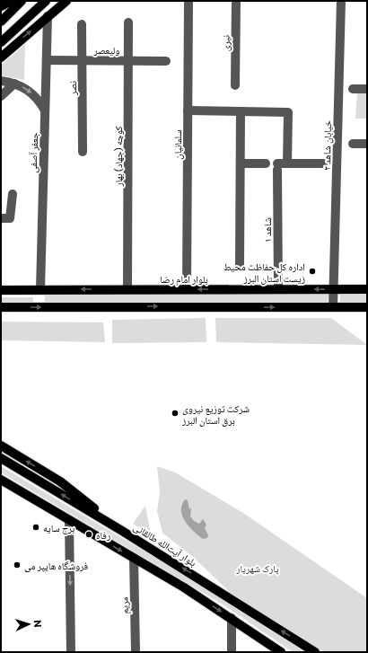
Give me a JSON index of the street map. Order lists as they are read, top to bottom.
{
  "streets": {
    "main road": ["بلوار امام رضا", "بلوار آیت‌الله طالقانی"],
    "street": [
      "نیری",
      "ولیعصر",
      "نصر",
      "سلمانیان",
      "خیابان شاهد ۲",
      "جعفر آصفی",
      "کوچه (جهاد) بهار",
      "شاهد ۱",
      "مریم"
    ]
  },
  "crossings": [
    ["ولیعصر", "نصر"],
    ["ولیعصر", "جعفر آصفی"],
    ["ولیعصر", "کوچه (جهاد) بهار"],
    ["سلمانیان", "بلوار امام رضا"],
    ["خیابان شاهد ۲", "بلوار امام رضا"],
    ["جعفر آصفی", "بلوار امام رضا"],
    ["کوچه (جهاد) بهار", "بلوار امام رضا"],
    ["شاهد ۱", "بلوار امام رضا"]
  ],
  "parks": ["پارک شهریار"],
  "places": [
    "اداره کل حفاظت محیط زیست استان البرز",
    "شرکت توزیع نیروی برق استان البرز",
    "برج سایه",
    "رفاه",
    "فروشگاه هایپر می"
  ],
  "north": "right"
}
